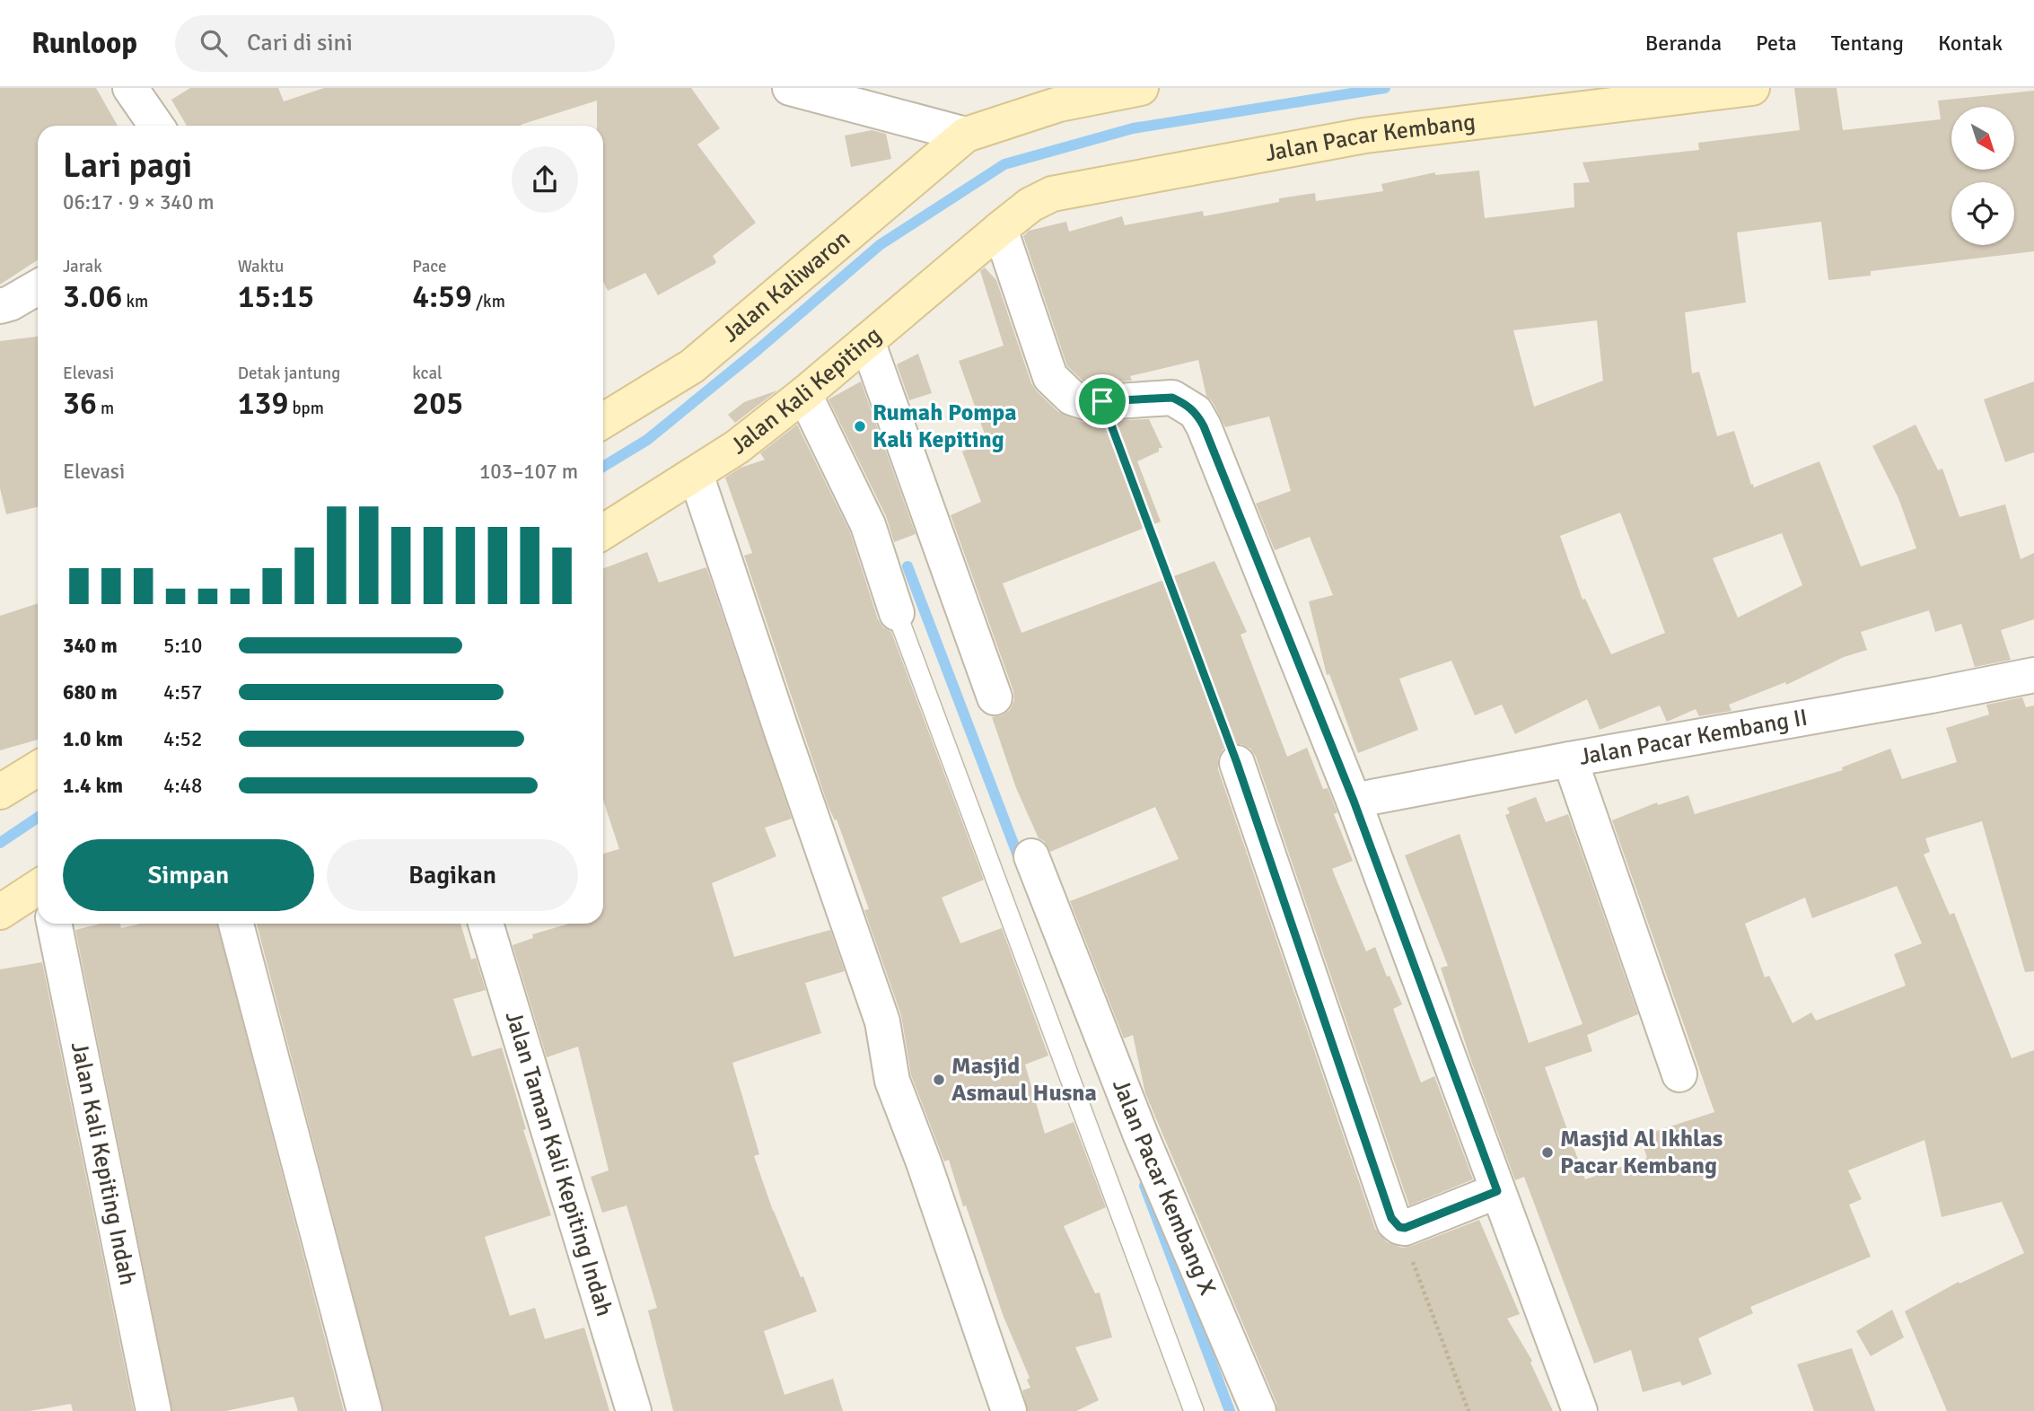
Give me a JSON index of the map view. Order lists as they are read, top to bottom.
{
  "streets": {
    "main road": ["Jalan Pacar Kembang", "Jalan Kaliwaron", "Jalan Kali Kepiting"],
    "street": [
      "Jalan Pacar Kembang II",
      "Jalan Kali Kepiting Indah",
      "Jalan Taman Kali Kepiting Indah",
      "Jalan Pacar Kembang X"
    ]
  },
  "crossings": [
    ["Jalan Pacar Kembang", "Jalan Kali Kepiting"]
  ],
  "places": ["Rumah Pompa Kali Kepiting", "Masjid Asmaul Husna", "Masjid Al Ikhlas Pacar Kembang"],
  "north": "bottom right",
  "page": {
    "header": "Runloop",
    "search": "Cari di sini",
    "nav": [
      "Beranda",
      "Peta",
      "Tentang",
      "Kontak"
    ],
    "heading": ["Lari pagi", "06:17 · 9 × 340 m"],
    "stats": [
      ["Jarak", "3.06 km"],
      ["Waktu", "15:15"],
      ["Pace", "4:59 /km"],
      ["Elevasi", "36 m"],
      ["Detak jantung", "139 bpm"],
      ["kcal", "205"]
    ],
    "chart": ["Elevasi", "103–107 m"],
    "list": [
      {
        "name": "340 m",
        "note": "5:10"
      },
      {
        "name": "680 m",
        "note": "4:57"
      },
      {
        "name": "1.0 km",
        "note": "4:52"
      },
      {
        "name": "1.4 km",
        "note": "4:48"
      }
    ],
    "buttons": ["Simpan", "Bagikan"]
  }
}
